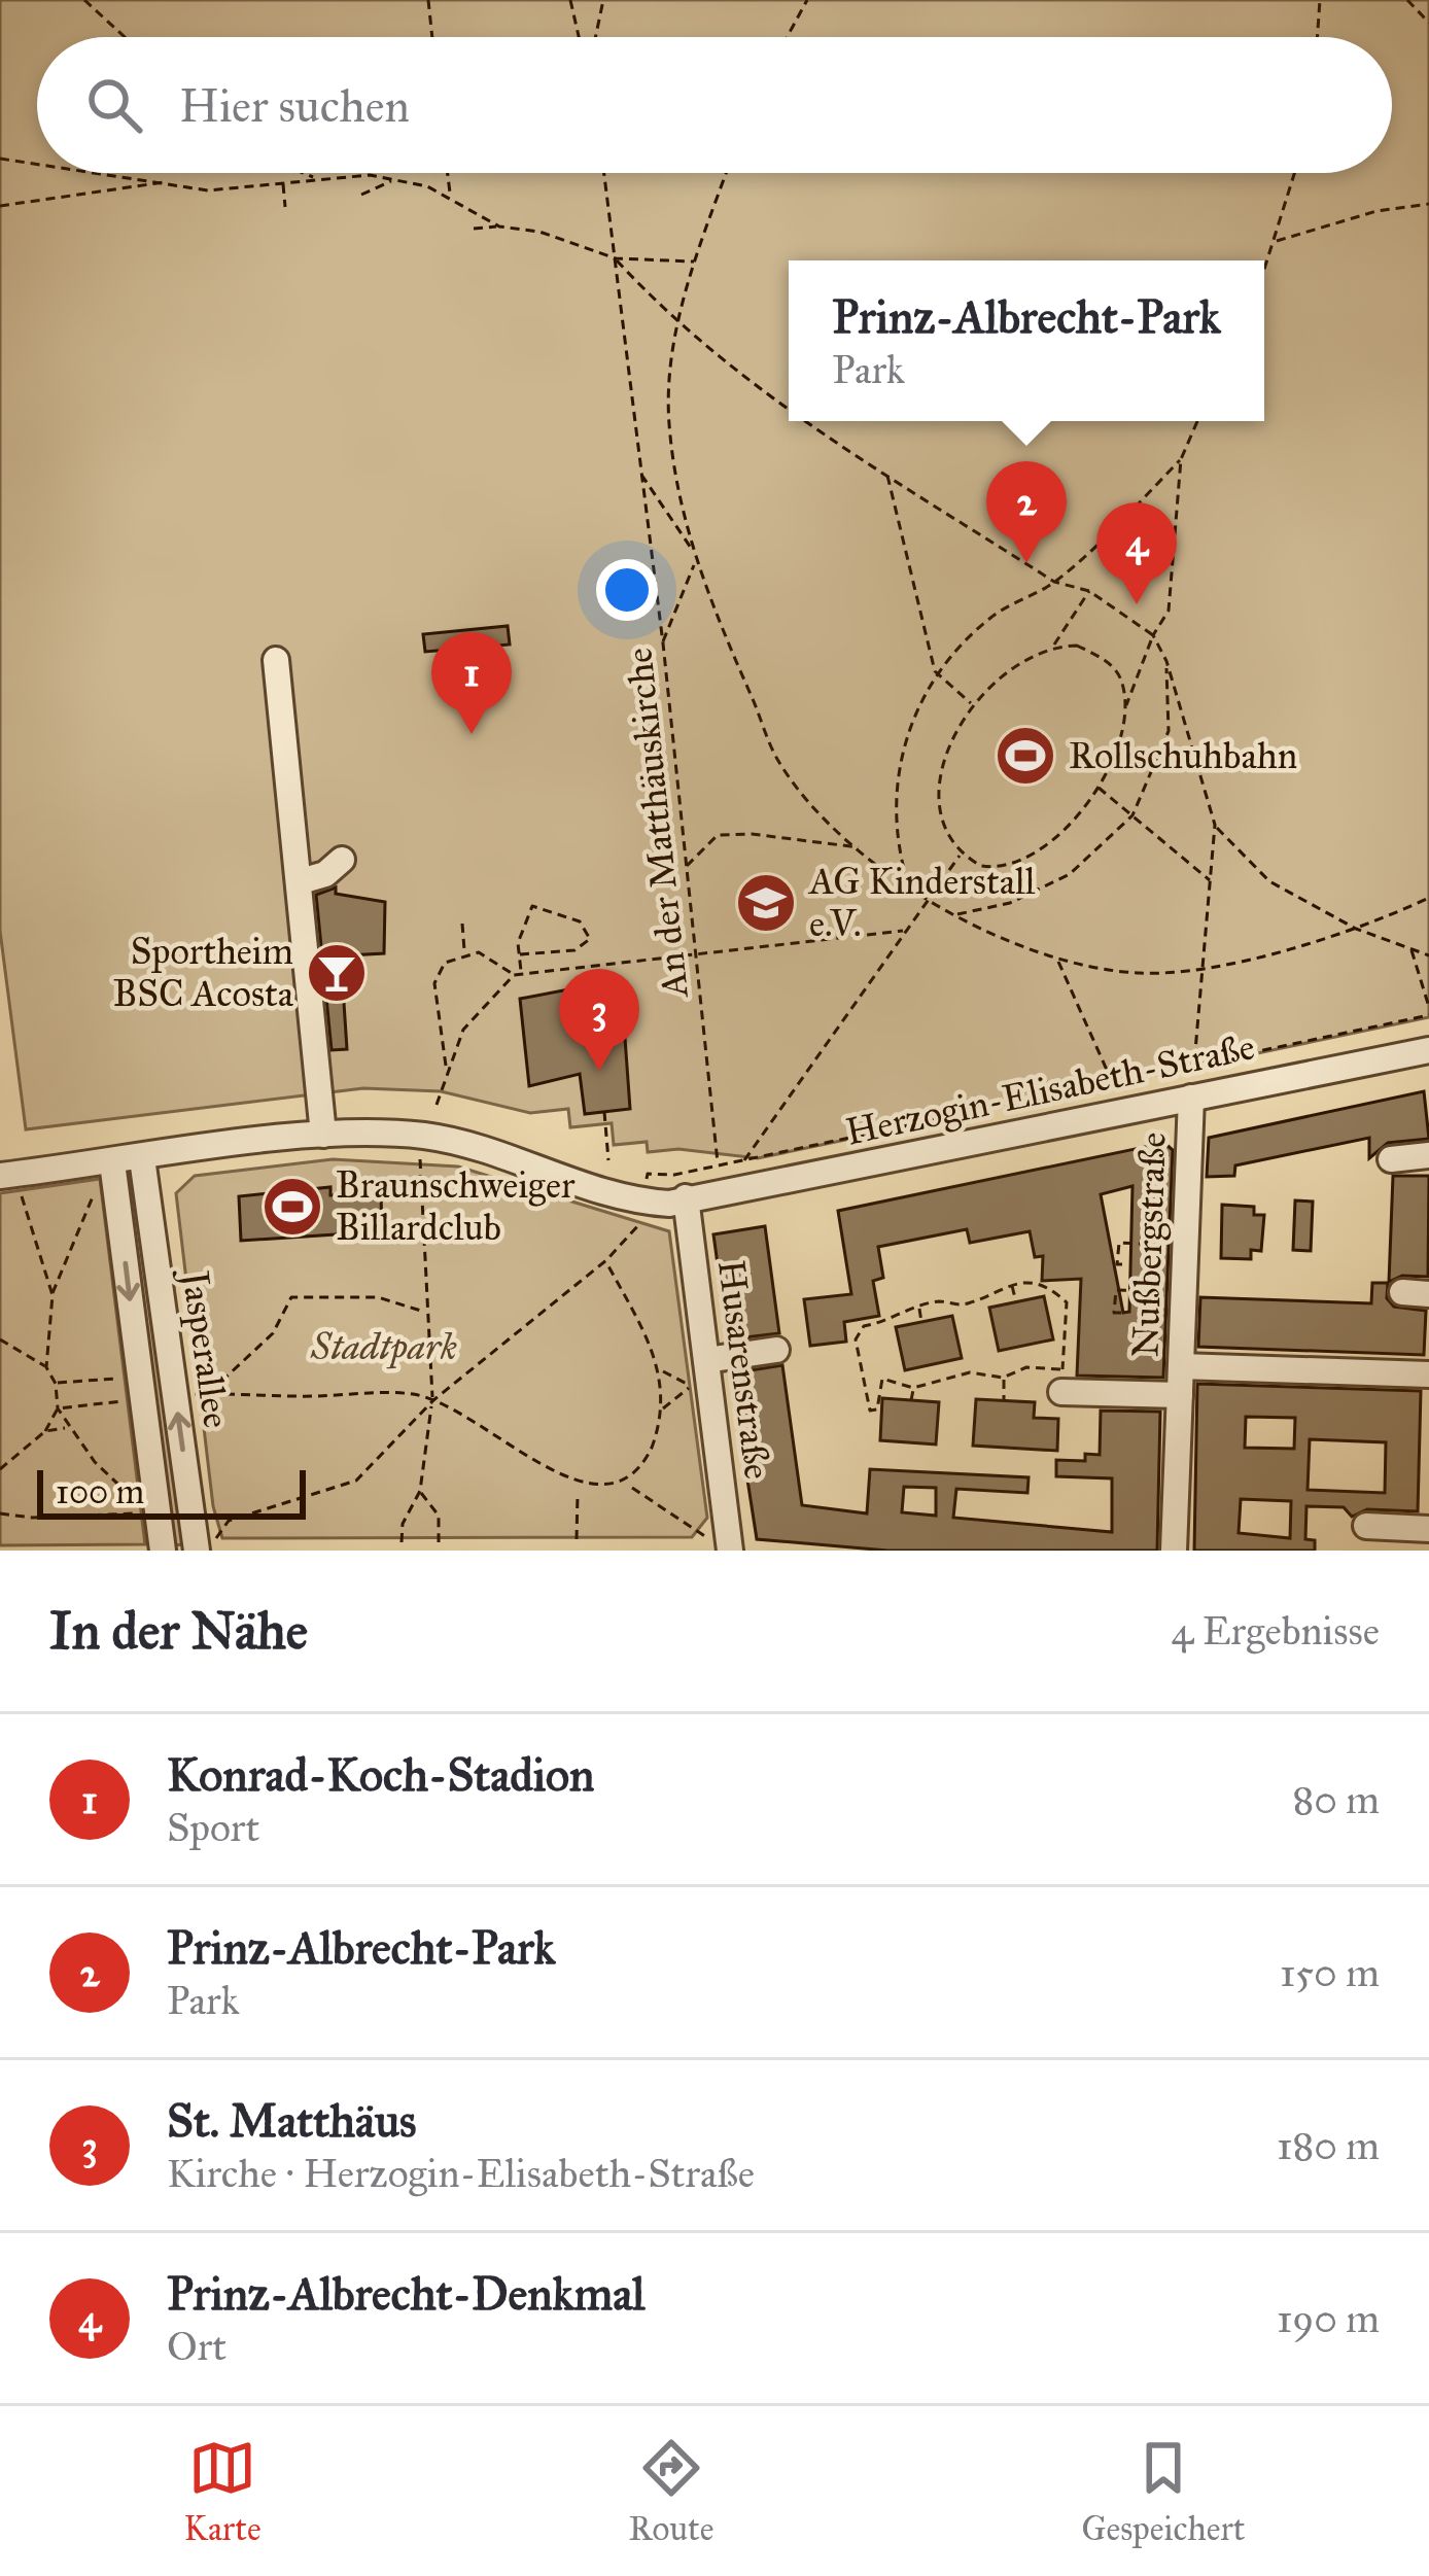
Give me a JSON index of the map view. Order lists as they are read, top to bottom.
{
  "streets": {
    "street": [
      "Herzogin-Elisabeth-Straße",
      "Nußbergstraße",
      "Jasperallee",
      "Husarenstraße"
    ],
    "path": ["An der Matthäuskirche"]
  },
  "crossings": [
    ["An der Matthäuskirche", "Herzogin-Elisabeth-Straße"],
    ["Herzogin-Elisabeth-Straße", "Nußbergstraße"],
    ["Herzogin-Elisabeth-Straße", "Jasperallee"],
    ["Herzogin-Elisabeth-Straße", "Husarenstraße"]
  ],
  "parks": ["Stadtpark"],
  "places": {
    "sports": ["Rollschuhbahn", "Braunschweiger Billardclub"],
    "school or university": ["AG Kinderstall e.V."],
    "bar": ["Sportheim BSC Acosta"]
  },
  "scale_bar": "100 m",
  "page": {
    "search": "Hier suchen",
    "popup": ["Prinz-Albrecht-Park", "Park"],
    "pins": [
      "2",
      "4",
      "1",
      "3"
    ],
    "scale": "100 m",
    "heading": ["In der Nähe", "4 Ergebnisse"],
    "list": [
      {
        "mark": "1",
        "name": "Konrad-Koch-Stadion",
        "note": "Sport",
        "value": "80 m"
      },
      {
        "mark": "2",
        "name": "Prinz-Albrecht-Park",
        "note": "Park",
        "value": "150 m"
      },
      {
        "mark": "3",
        "name": "St. Matthäus",
        "note": "Kirche · Herzogin-Elisabeth-Straße",
        "value": "180 m"
      },
      {
        "mark": "4",
        "name": "Prinz-Albrecht-Denkmal",
        "note": "Ort",
        "value": "190 m"
      }
    ],
    "nav": ["Karte", "Route", "Gespeichert"]
  }
}
